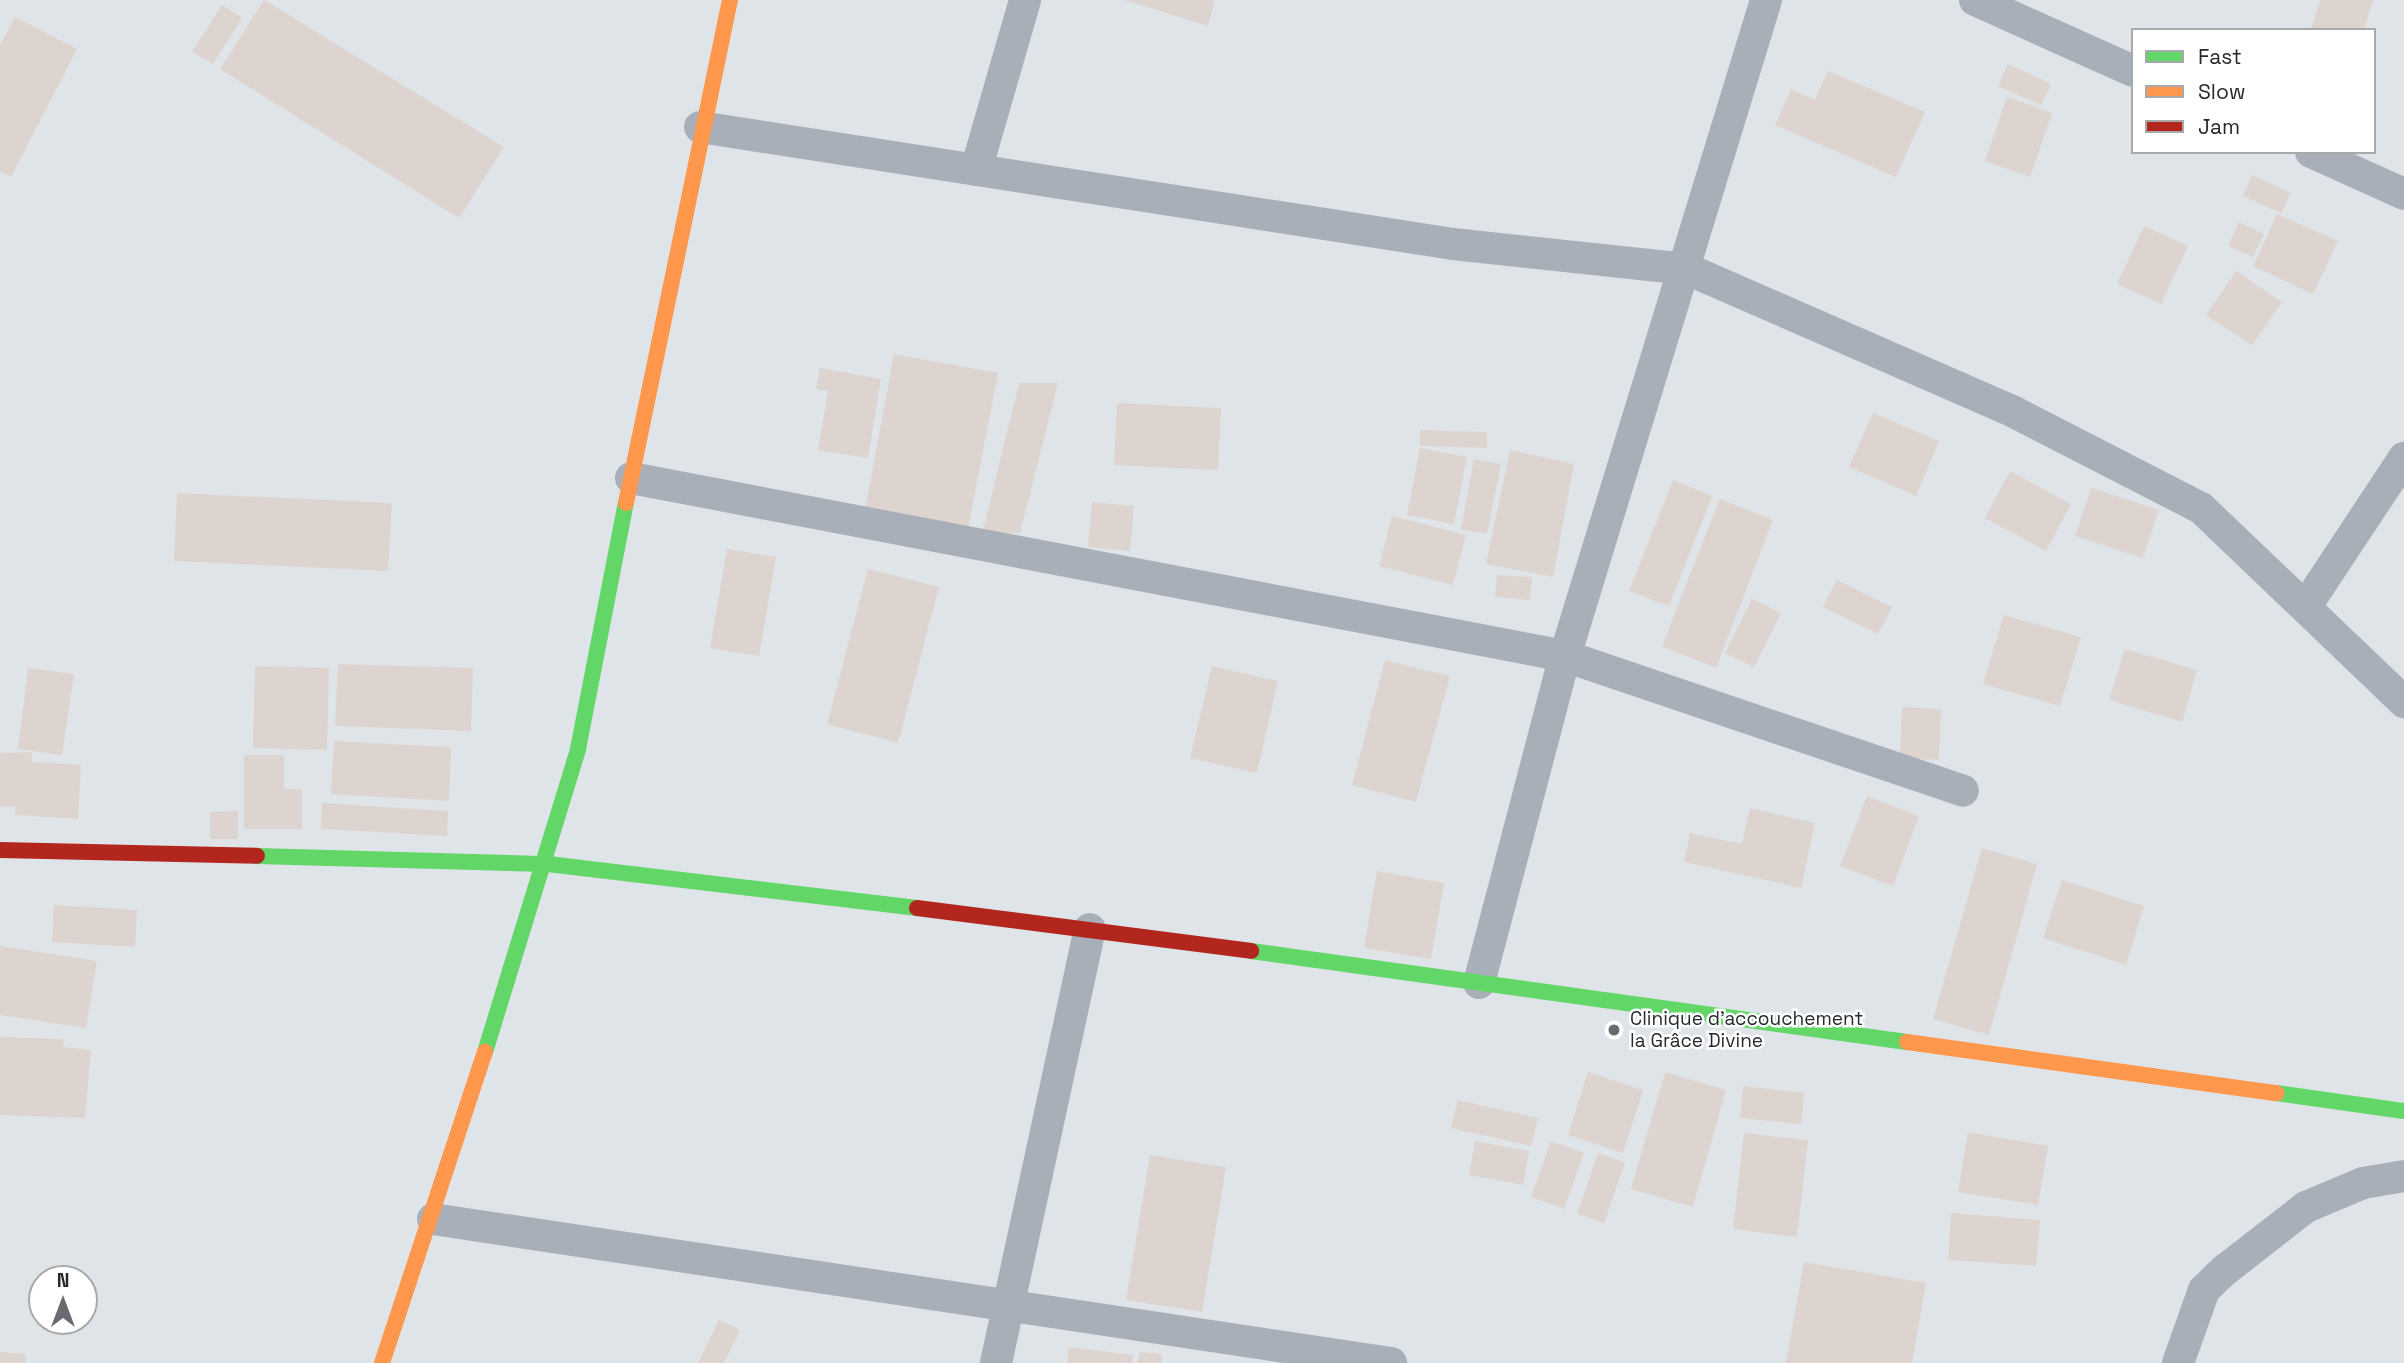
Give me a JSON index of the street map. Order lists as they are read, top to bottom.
{
  "places": ["Clinique d’accouchement la Grâce Divine"],
  "legend": ["Fast", "Slow", "Jam"],
  "north": "top"
}
